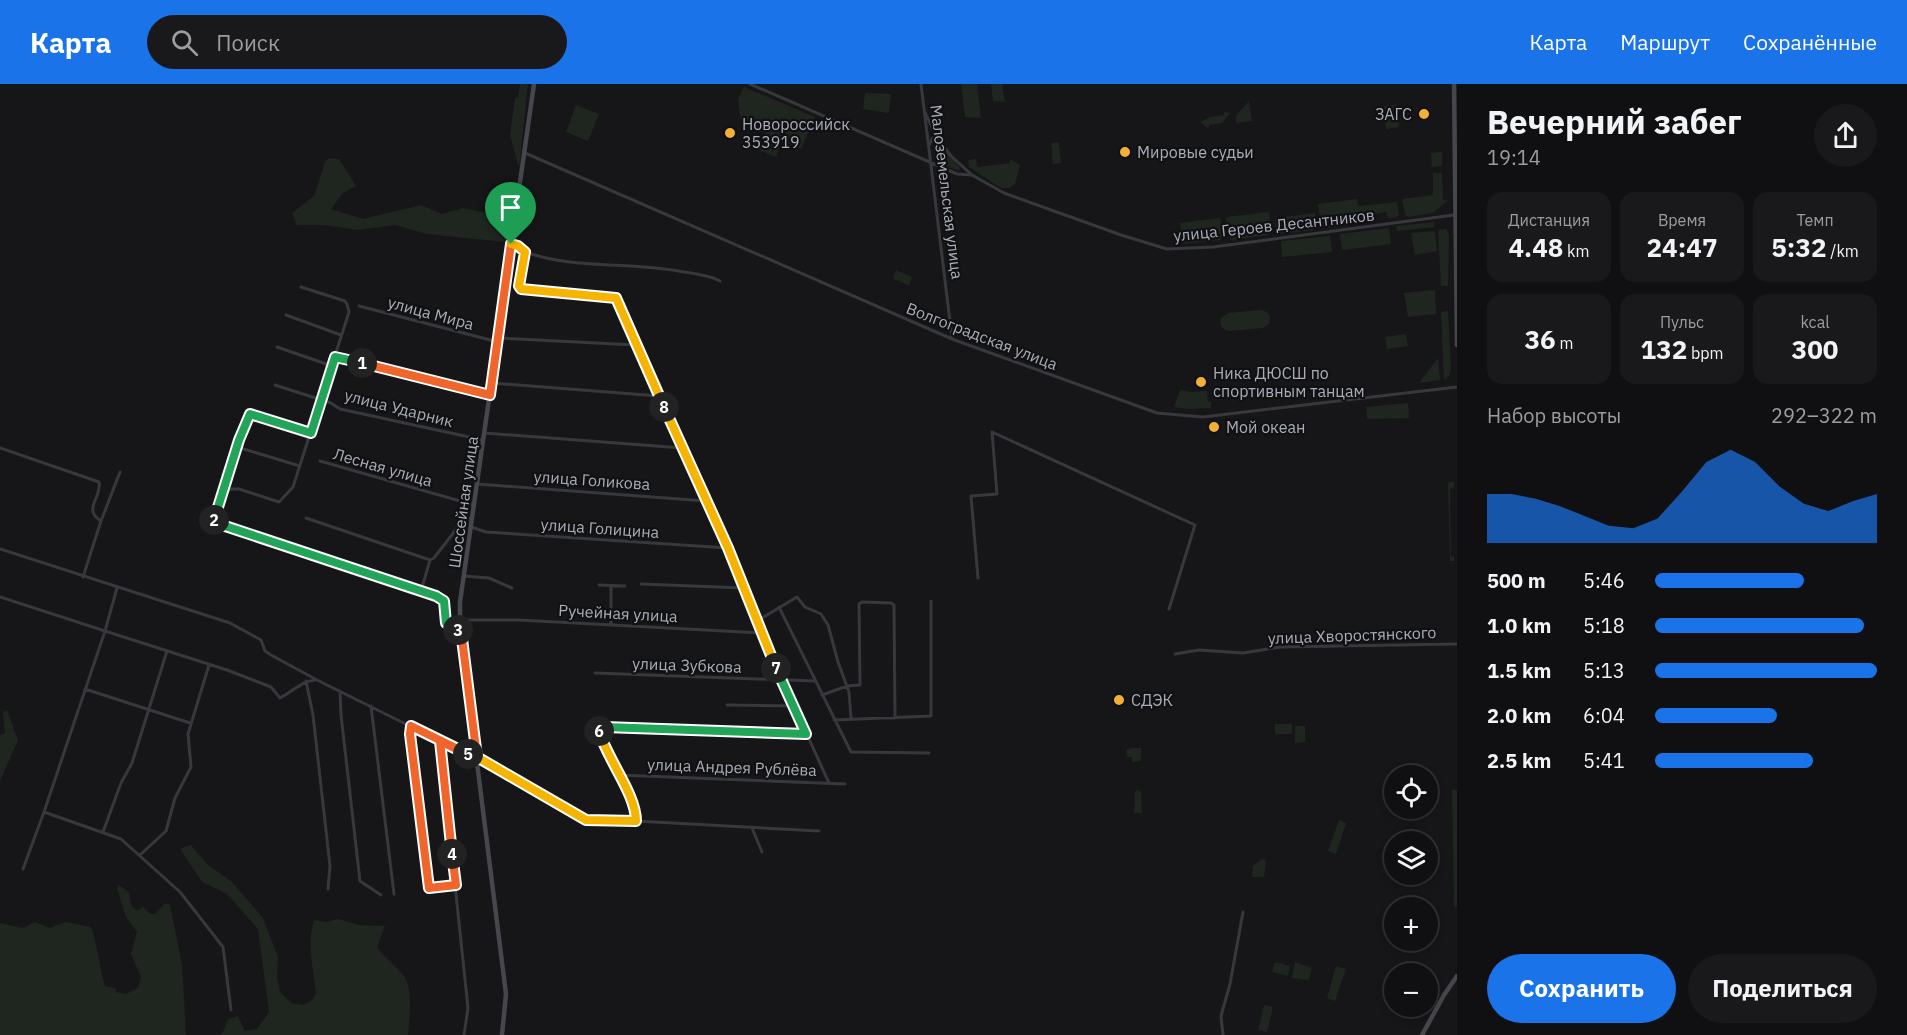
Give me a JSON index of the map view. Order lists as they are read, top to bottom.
{
  "streets": {
    "street": [
      "Малоземельская улица",
      "улица Героев Десантников",
      "улица Мира",
      "Волгоградская улица",
      "улица Ударник",
      "Лесная улица",
      "улица Голикова",
      "Шоссейная улица",
      "улица Голицина",
      "Ручейная улица",
      "улица Хворостянского",
      "улица Зубкова",
      "улица Андрея Рублёва"
    ]
  },
  "crossings": [
    ["Малоземельская улица", "улица Героев Десантников"],
    ["Малоземельская улица", "Волгоградская улица"],
    ["улица Мира", "Шоссейная улица"],
    ["Волгоградская улица", "Шоссейная улица"],
    ["улица Ударник", "Шоссейная улица"],
    ["Лесная улица", "Шоссейная улица"],
    ["улица Голикова", "Шоссейная улица"],
    ["Шоссейная улица", "улица Голицина"],
    ["Шоссейная улица", "Ручейная улица"]
  ],
  "places": [
    "ЗАГС",
    "Новороссийск 353919",
    "Мировые судьи",
    "Ника ДЮСШ по спортивным танцам",
    "Мой океан",
    "СДЭК"
  ],
  "page": {
    "header": "Карта",
    "search": "Поиск",
    "nav": ["Карта", "Маршрут", "Сохранённые"],
    "heading": ["Вечерний забег", "19:14"],
    "stats": [
      ["Дистанция", "4.48 km"],
      ["Время", "24:47"],
      ["Темп", "5:32 /km"],
      ["36 m"],
      ["Пульс", "132 bpm"],
      ["kcal", "300"]
    ],
    "pins": [
      "1",
      "8",
      "2",
      "3",
      "7",
      "6",
      "5",
      "4"
    ],
    "chart": ["Набор высоты", "292–322 m"],
    "list": [
      {
        "name": "500 m",
        "note": "5:46"
      },
      {
        "name": "1.0 km",
        "note": "5:18"
      },
      {
        "name": "1.5 km",
        "note": "5:13"
      },
      {
        "name": "2.0 km",
        "note": "6:04"
      },
      {
        "name": "2.5 km",
        "note": "5:41"
      }
    ],
    "map_buttons": ["+", "−"],
    "buttons": ["Сохранить", "Поделиться"]
  }
}
